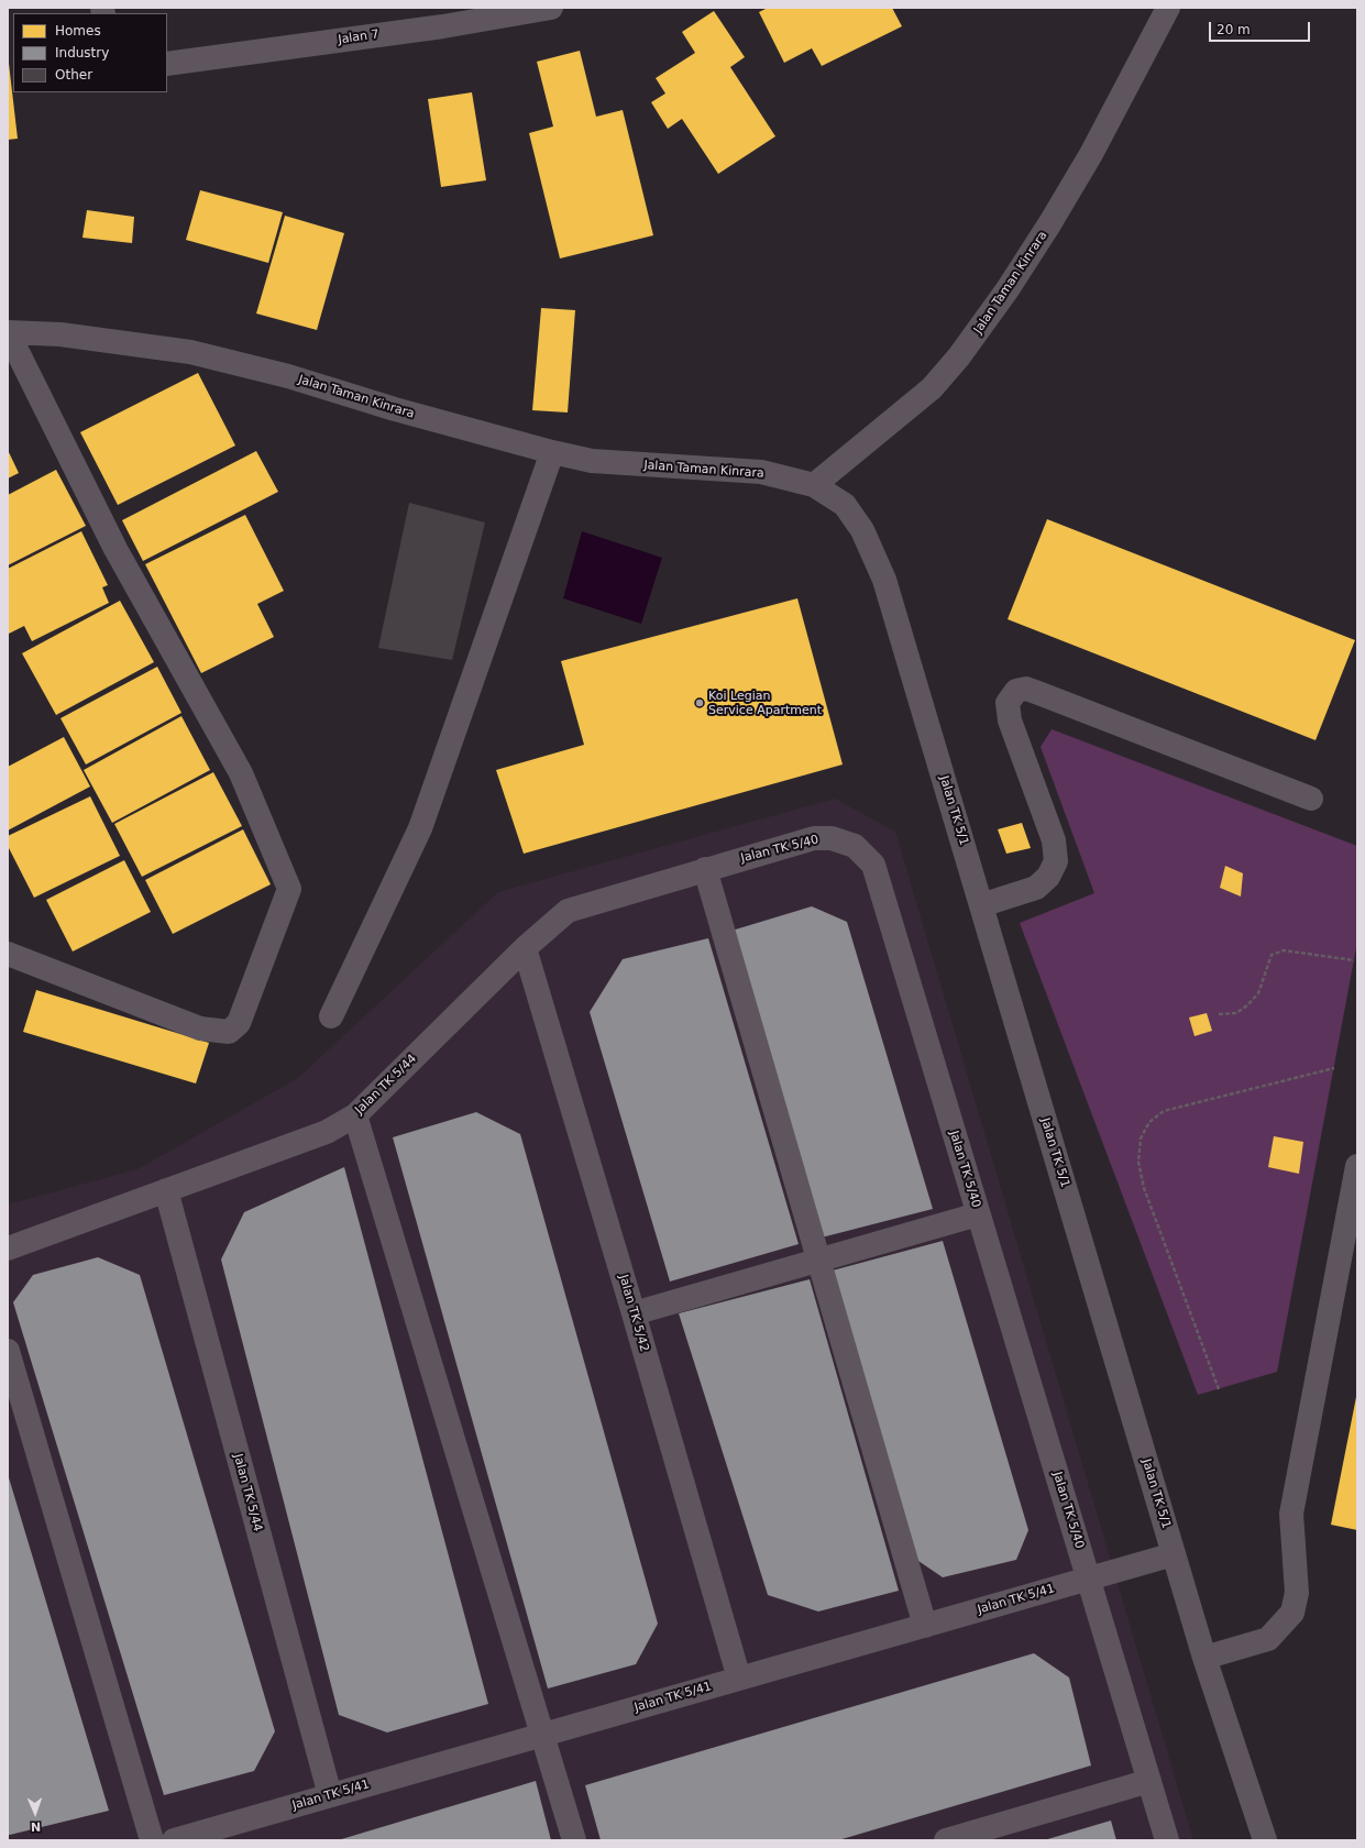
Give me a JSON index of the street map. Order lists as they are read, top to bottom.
{
  "streets": {
    "street": [
      "Jalan 7",
      "Jalan Taman Kinrara",
      "Jalan TK 5/1",
      "Jalan TK 5/40",
      "Jalan TK 5/44",
      "Jalan TK 5/42",
      "Jalan TK 5/41"
    ]
  },
  "crossings": [
    ["Jalan Taman Kinrara", "Jalan TK 5/1"],
    ["Jalan TK 5/1", "Jalan TK 5/41"],
    ["Jalan TK 5/40", "Jalan TK 5/44"],
    ["Jalan TK 5/40", "Jalan TK 5/42"],
    ["Jalan TK 5/40", "Jalan TK 5/41"],
    ["Jalan TK 5/44", "Jalan TK 5/42"],
    ["Jalan TK 5/44", "Jalan TK 5/41"],
    ["Jalan TK 5/42", "Jalan TK 5/41"]
  ],
  "places": ["Koi Legian Service Apartment"],
  "legend": ["Homes", "Industry", "Other"],
  "scale_bar": "20 m",
  "north": "bottom"
}
